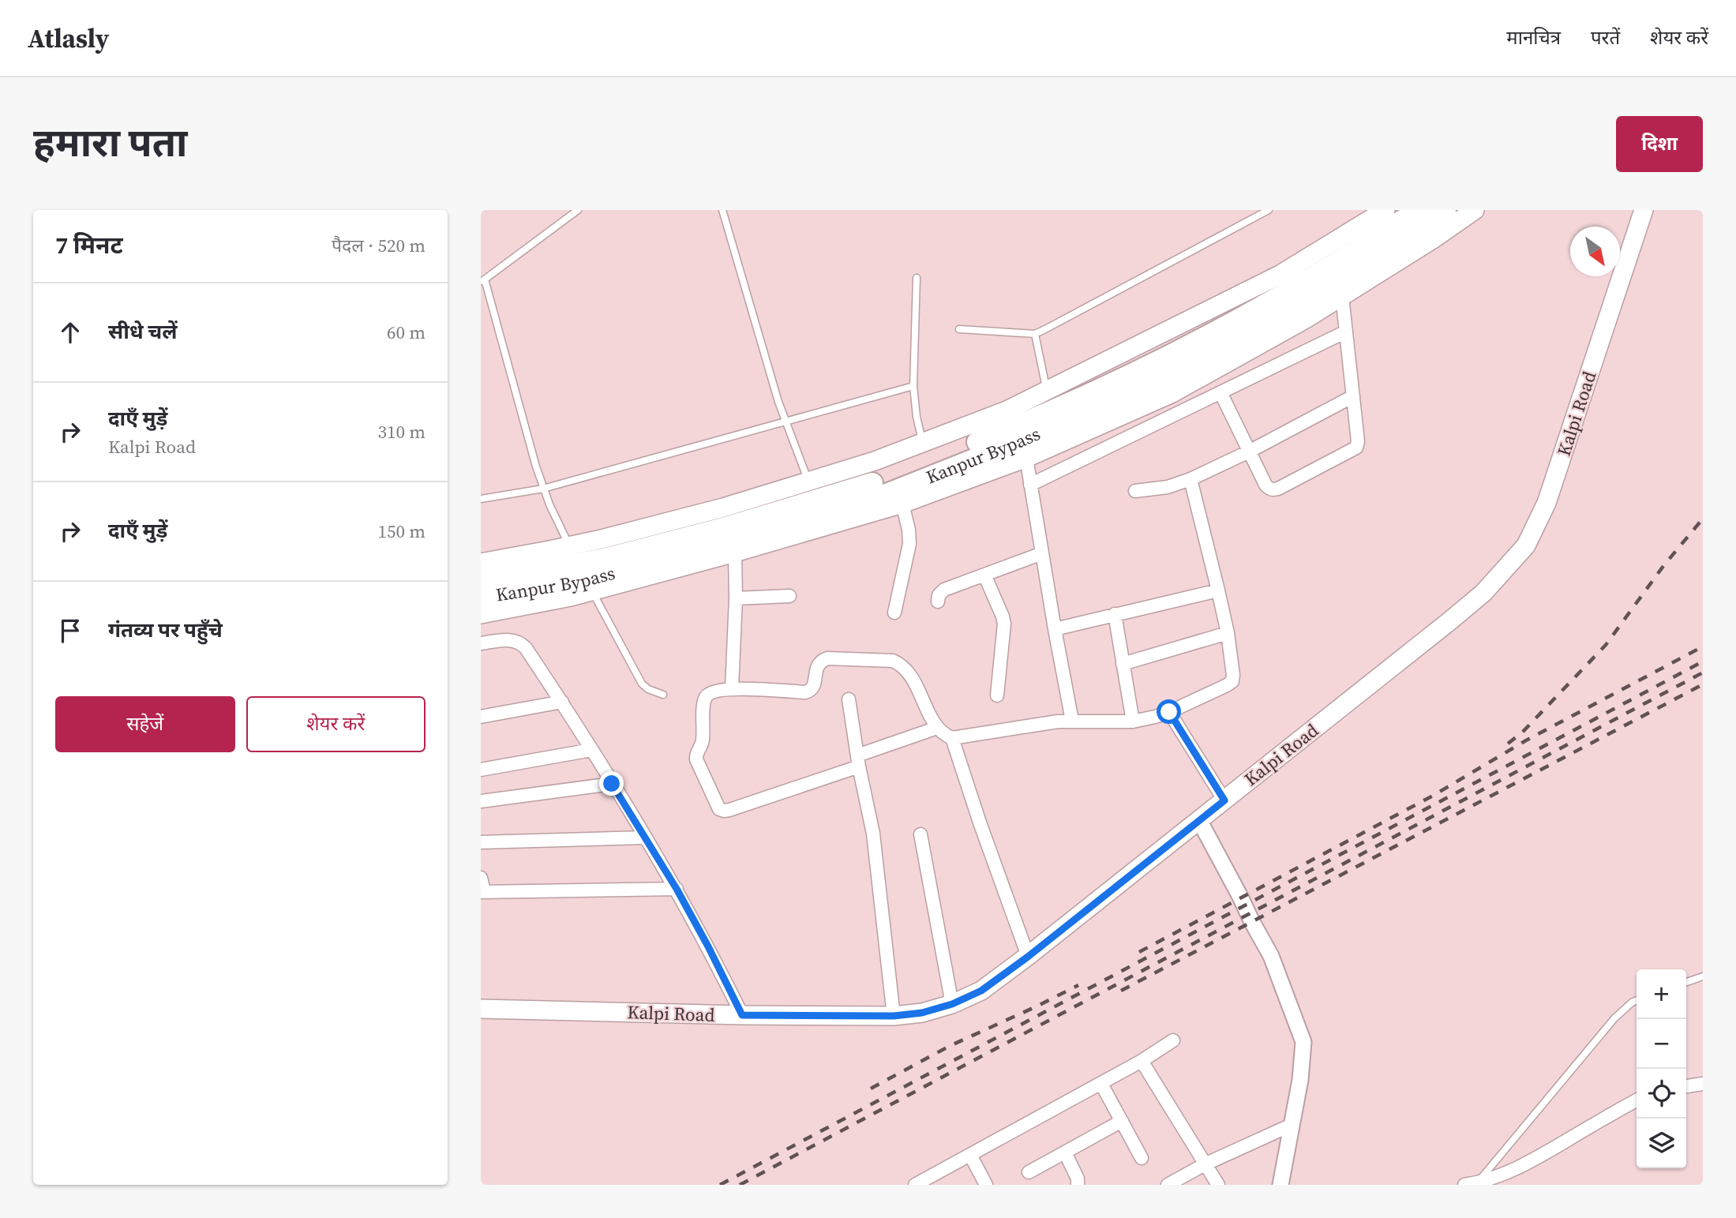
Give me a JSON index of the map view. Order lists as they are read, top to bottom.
{
  "streets": {
    "highway": ["Kanpur Bypass"],
    "main road": ["Kalpi Road"]
  },
  "north": "bottom right",
  "page": {
    "header": "Atlasly",
    "nav": ["मानचित्र", "परतें", "शेयर करें"],
    "title": "हमारा पता",
    "buttons": [
      "दिशा",
      ["सहेजें", "शेयर करें"]
    ],
    "heading": ["7 मिनट", "पैदल · 520 m"],
    "list": [
      ["सीधे चलें", "60 m"],
      ["दाएँ मुड़ें", "Kalpi Road", "310 m"],
      ["दाएँ मुड़ें", "150 m"],
      "गंतव्य पर पहुँचे"
    ],
    "map_buttons": ["+", "−"]
  }
}
